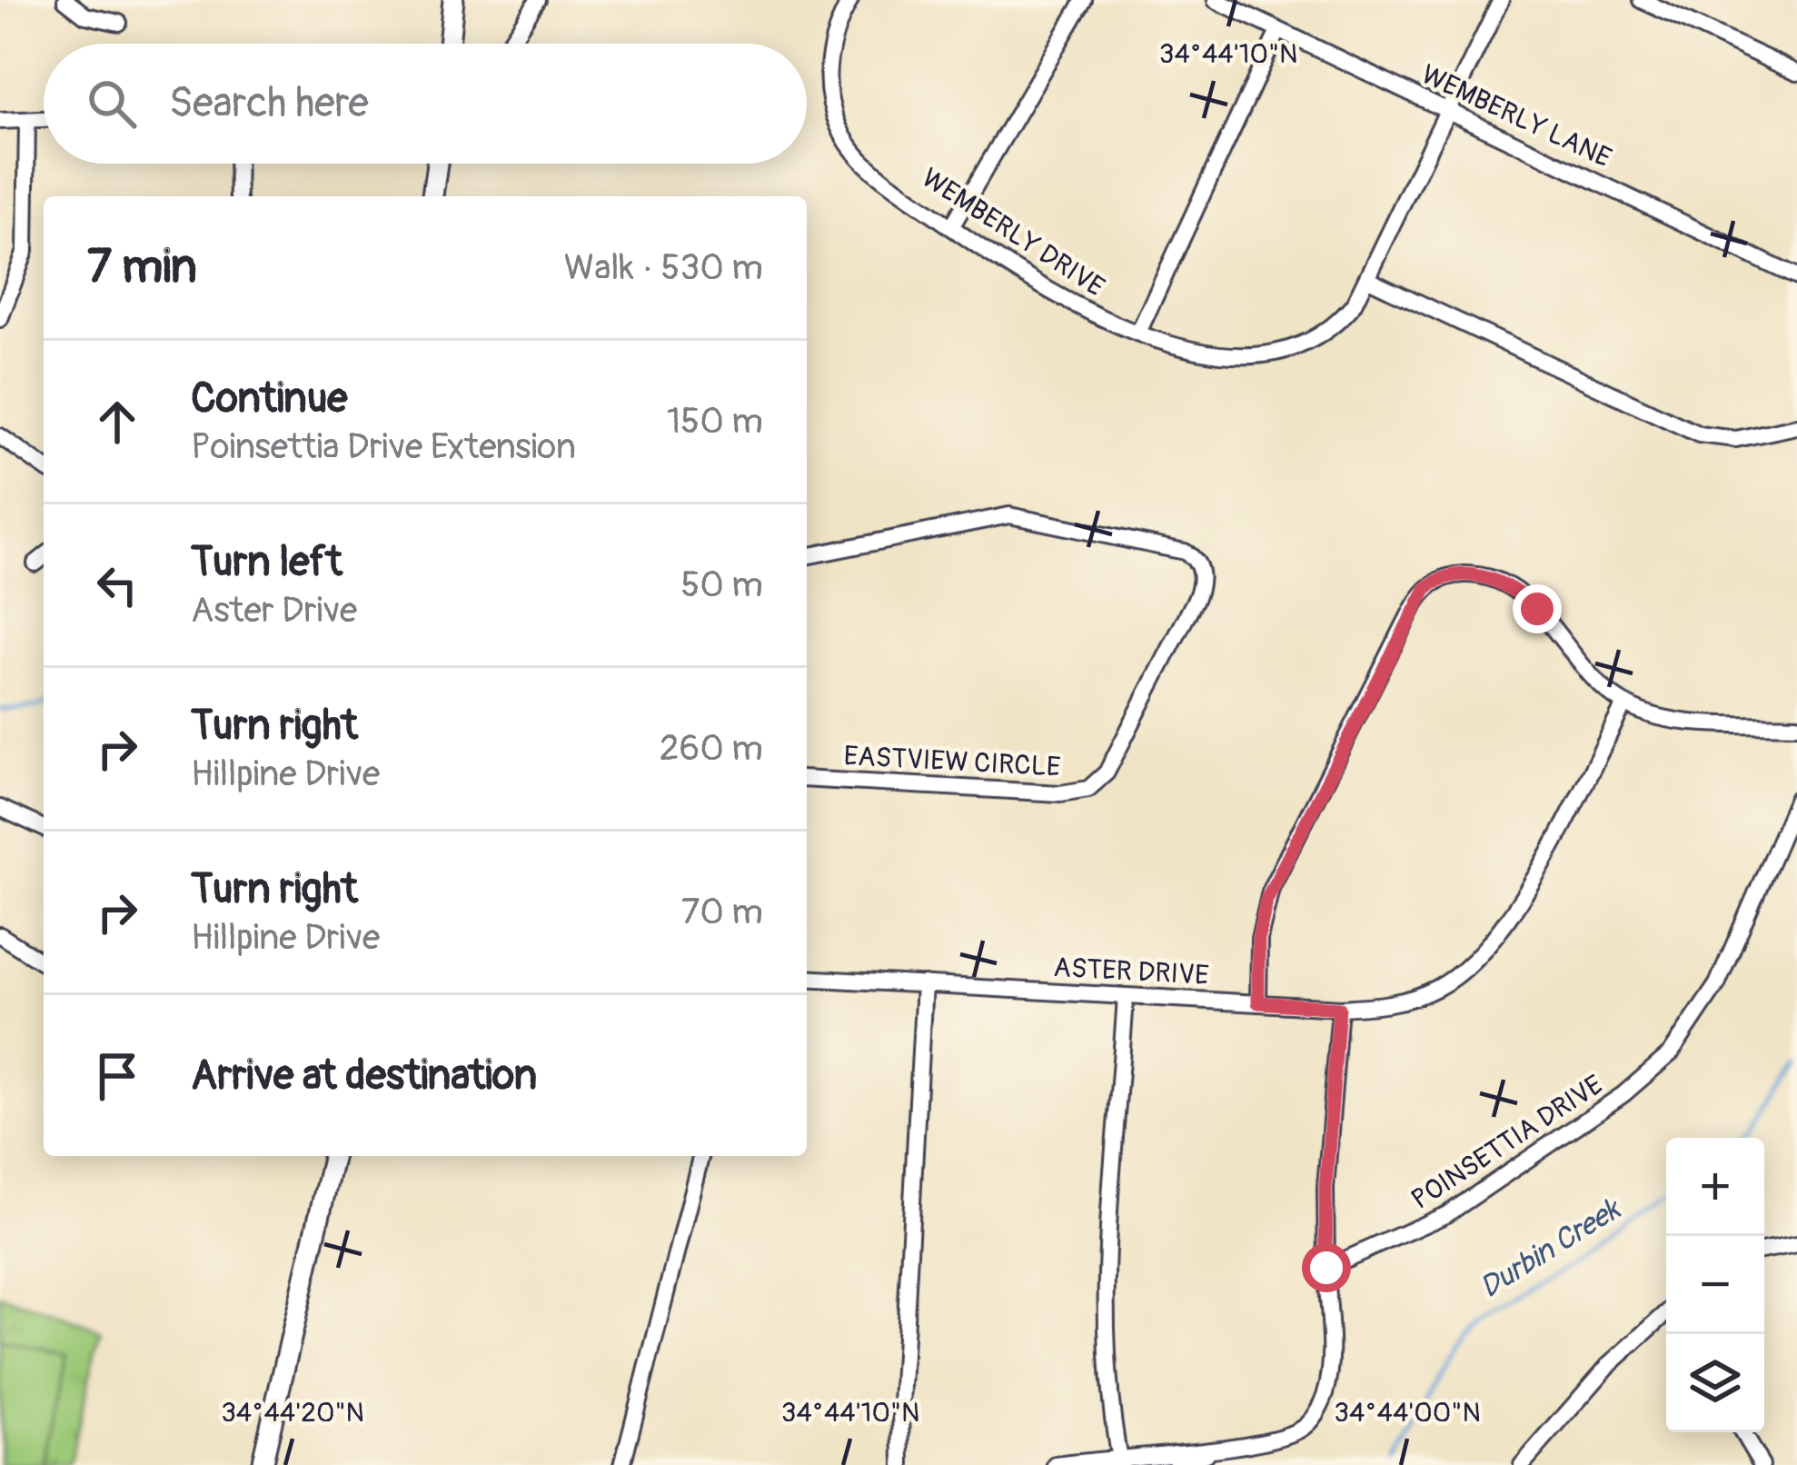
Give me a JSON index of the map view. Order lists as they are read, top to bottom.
{
  "streets": {
    "street": [
      "WEMBERLY LANE",
      "WEMBERLY DRIVE",
      "EASTVIEW CIRCLE",
      "ASTER DRIVE",
      "POINSETTIA DRIVE"
    ]
  },
  "crossings": [
    ["WEMBERLY LANE", "WEMBERLY DRIVE"]
  ],
  "water": ["Durbin Creek"],
  "page": {
    "search": "Search here",
    "heading": ["7 min", "Walk · 530 m"],
    "list": [
      ["Continue", "Poinsettia Drive Extension", "150 m"],
      ["Turn left", "Aster Drive", "50 m"],
      ["Turn right", "Hillpine Drive", "260 m"],
      ["Turn right", "Hillpine Drive", "70 m"],
      "Arrive at destination"
    ],
    "map_buttons": ["+", "−"]
  },
  "coordinates": ["34°44'10\"N", "34°44'20\"N", "34°44'00\"N"]
}
